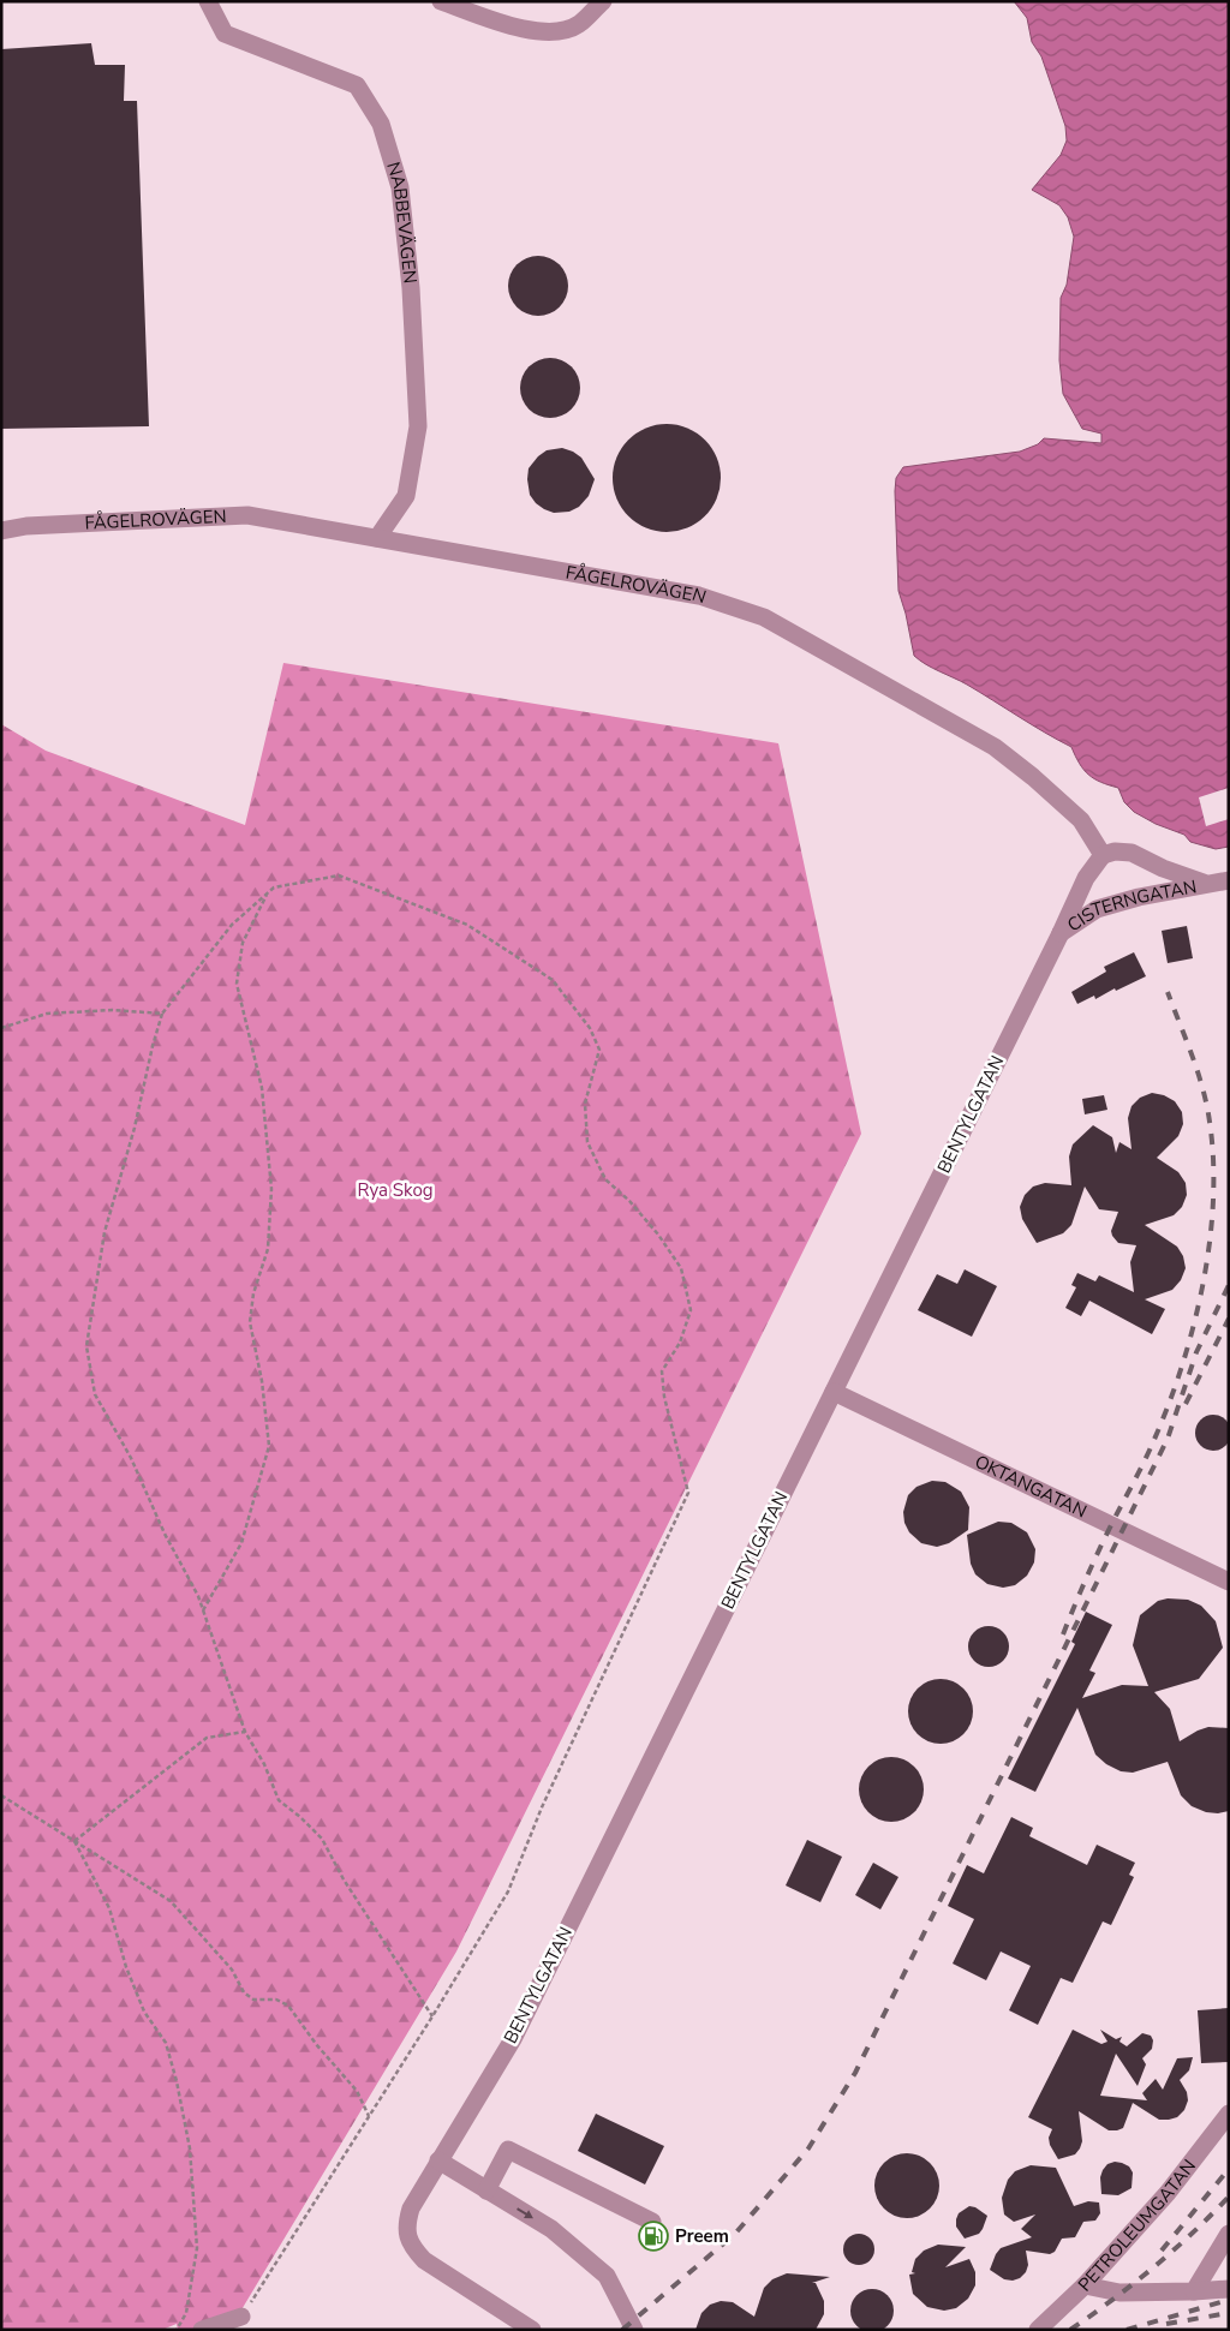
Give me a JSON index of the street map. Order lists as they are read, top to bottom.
{
  "streets": {
    "lane": [
      "NABBEVÄGEN",
      "FÅGELROVÄGEN",
      "CISTERNGATAN",
      "BENTYLGATAN",
      "OKTANGATAN",
      "PETROLEUMGATAN"
    ]
  },
  "crossings": [
    ["NABBEVÄGEN", "FÅGELROVÄGEN"],
    ["FÅGELROVÄGEN", "CISTERNGATAN"],
    ["CISTERNGATAN", "BENTYLGATAN"],
    ["BENTYLGATAN", "OKTANGATAN"]
  ],
  "parks": ["Rya Skog"],
  "places": {
    "fuel station": ["Preem"]
  }
}
